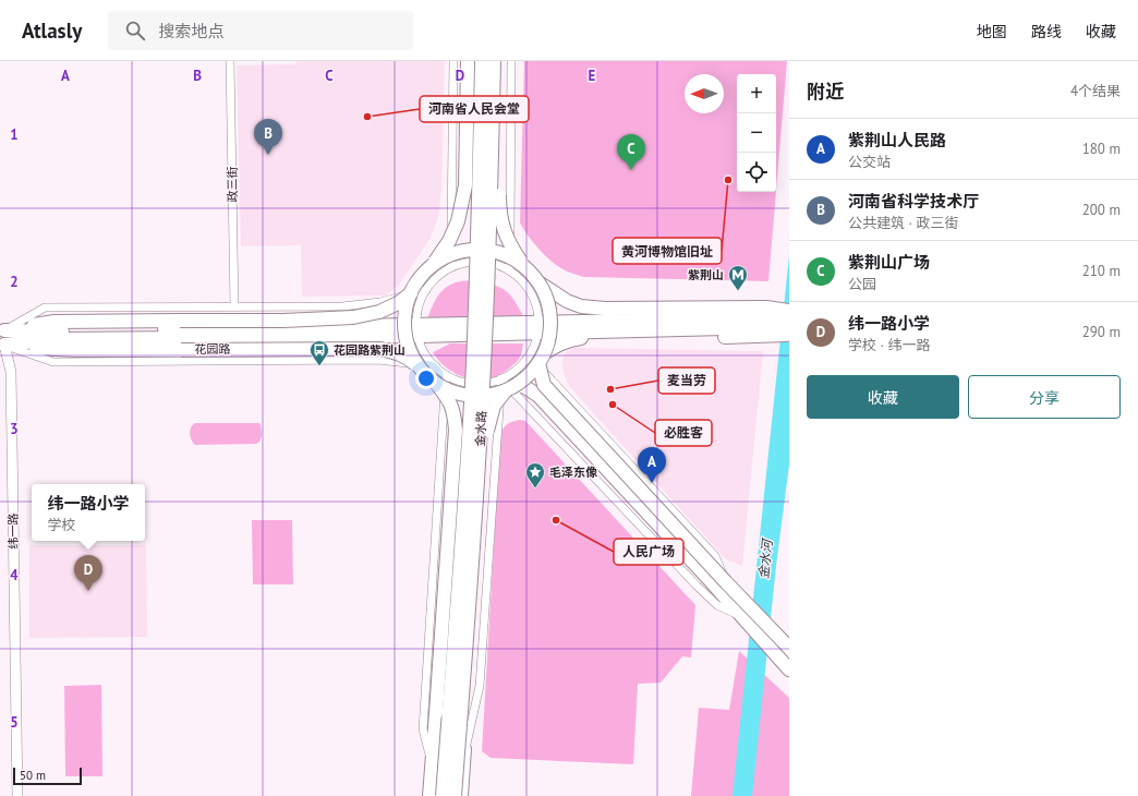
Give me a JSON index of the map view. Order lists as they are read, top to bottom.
{
  "streets": {
    "main road": ["花园路", "金水路"],
    "street": ["政三街", "纬一路"]
  },
  "crossings": [
    ["花园路", "纬一路"]
  ],
  "water": ["金水河"],
  "places": {
    "other": [
      "河南省人民会堂",
      "黄河博物馆旧址",
      "麦当劳",
      "必胜客",
      "人民广场"
    ],
    "metro station": ["紫荆山"],
    "bus stop": ["花园路紫荆山"],
    "place": ["毛泽东像"]
  },
  "scale_bar": "50 m",
  "north": "left",
  "page": {
    "header": "Atlasly",
    "search": "搜索地点",
    "nav": ["地图", "路线", "收藏"],
    "heading": ["附近", "4个结果"],
    "map_buttons": ["+", "−"],
    "list": [
      {
        "mark": "A",
        "name": "紫荆山人民路",
        "note": "公交站",
        "value": "180 m"
      },
      {
        "mark": "B",
        "name": "河南省科学技术厅",
        "note": "公共建筑 · 政三街",
        "value": "200 m"
      },
      {
        "mark": "C",
        "name": "紫荆山广场",
        "note": "公园",
        "value": "210 m"
      },
      {
        "mark": "D",
        "name": "纬一路小学",
        "note": "学校 · 纬一路",
        "value": "290 m"
      }
    ],
    "pins": [
      "B",
      "C",
      "A",
      "D"
    ],
    "buttons": ["收藏", "分享"],
    "popup": ["纬一路小学", "学校"],
    "scale": "50 m"
  },
  "grid": {
    "columns": [
      "A",
      "B",
      "C",
      "D",
      "E"
    ],
    "rows": [
      "1",
      "2",
      "3",
      "4",
      "5"
    ]
  }
}
